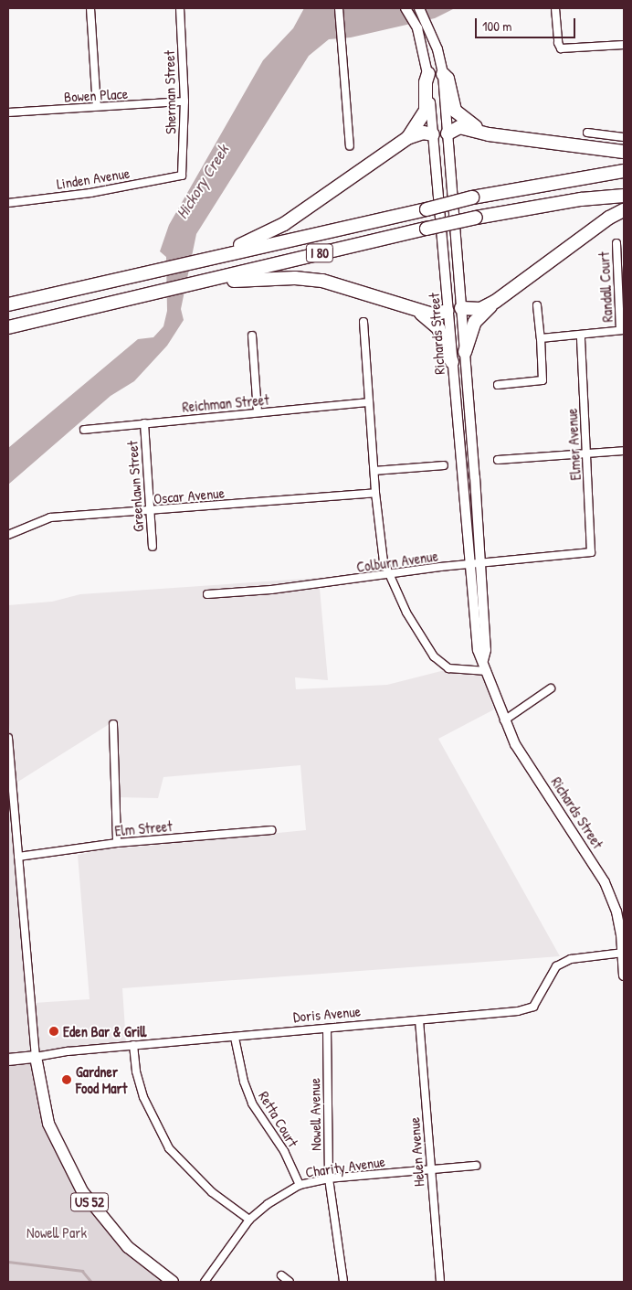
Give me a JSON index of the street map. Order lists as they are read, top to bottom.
{
  "streets": {
    "highway": ["I 80"],
    "main road": ["Doris Avenue", "US 52"],
    "street": [
      "Sherman Street",
      "Bowen Place",
      "Linden Avenue",
      "Randall Court",
      "Richards Street",
      "Reichman Street",
      "Elmer Avenue",
      "Greenlawn Street",
      "Oscar Avenue",
      "Colburn Avenue",
      "Elm Street",
      "Nowell Avenue",
      "Retta Court",
      "Helen Avenue",
      "Charity Avenue"
    ]
  },
  "crossings": [
    ["Sherman Street", "Bowen Place"],
    ["Sherman Street", "Linden Avenue"],
    ["Richards Street", "Colburn Avenue"],
    ["Richards Street", "Doris Avenue"],
    ["Reichman Street", "Greenlawn Street"],
    ["Elmer Avenue", "Colburn Avenue"],
    ["Greenlawn Street", "Oscar Avenue"],
    ["Doris Avenue", "Nowell Avenue"],
    ["Doris Avenue", "Retta Court"],
    ["Doris Avenue", "Helen Avenue"],
    ["Doris Avenue", "US 52"],
    ["Nowell Avenue", "Charity Avenue"],
    ["Retta Court", "Charity Avenue"],
    ["Helen Avenue", "Charity Avenue"]
  ],
  "water": ["Hickory Creek"],
  "parks": ["Nowell Park"],
  "places": ["Eden Bar & Grill", "Gardner Food Mart"],
  "scale_bar": "100 m"
}
